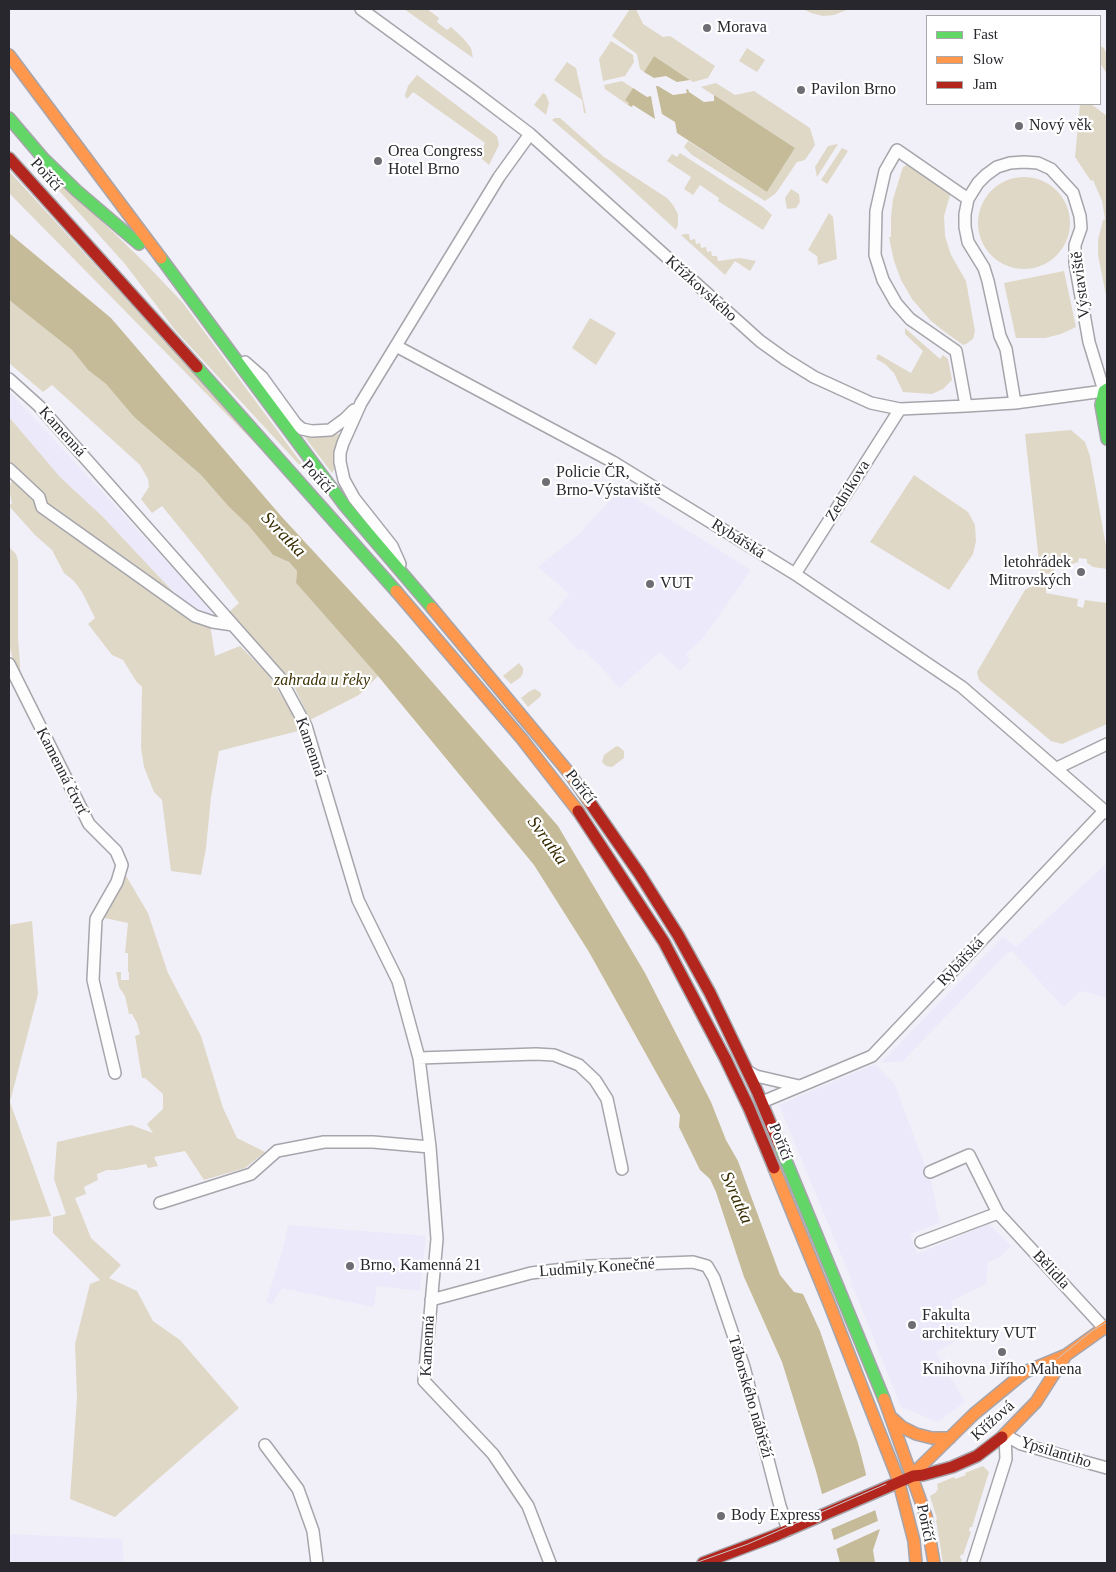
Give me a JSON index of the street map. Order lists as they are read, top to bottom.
{
  "streets": {
    "main road": ["Poříčí", "Křížová"],
    "street": [
      "Výstaviště",
      "Křížkovského",
      "Kamenná",
      "Zedníkova",
      "Rybářská",
      "Kamenná čtvrť",
      "Ludmily Konečné",
      "Bělidla",
      "Táborského nábřeží",
      "Ypsilantiho"
    ]
  },
  "crossings": [
    ["Poříčí", "Křížkovského"],
    ["Poříčí", "Rybářská"],
    ["Poříčí", "Křížová"],
    ["Výstaviště", "Křížkovského"],
    ["Křížkovského", "Zedníkova"],
    ["Kamenná", "Ludmily Konečné"],
    ["Zedníkova", "Rybářská"],
    ["Ludmily Konečné", "Táborského nábřeží"],
    ["Bělidla", "Křížová"],
    ["Křížová", "Ypsilantiho"]
  ],
  "water": ["Svratka"],
  "parks": ["zahrada u řeky"],
  "places": [
    "Morava",
    "Pavilon Brno",
    "Nový věk",
    "Orea Congress Hotel Brno",
    "Policie ČR, Brno-Výstaviště",
    "letohrádek Mitrovských",
    "VUT",
    "Brno, Kamenná 21",
    "Fakulta architektury VUT",
    "Knihovna Jiřího Mahena",
    "Body Express"
  ],
  "legend": ["Fast", "Slow", "Jam"]
}
